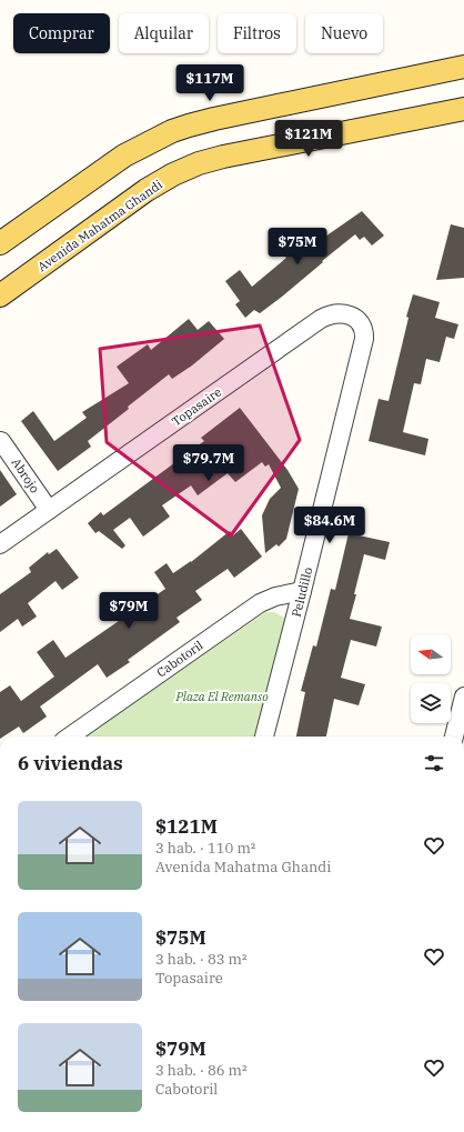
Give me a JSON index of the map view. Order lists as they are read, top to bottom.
{
  "streets": {
    "main road": ["Avenida Mahatma Ghandi"],
    "street": [
      "Topasaire",
      "Abrojo",
      "Peludillo",
      "Cabotoril"
    ]
  },
  "crossings": [
    ["Topasaire", "Abrojo"],
    ["Topasaire", "Peludillo"],
    ["Peludillo", "Cabotoril"]
  ],
  "parks": ["Plaza El Remanso"],
  "north": "left",
  "page": {
    "chip": [
      "Comprar",
      "Alquilar",
      "Filtros",
      "Nuevo"
    ],
    "price": [
      "$117M",
      "$121M",
      "$75M",
      "$79.7M",
      "$84.6M",
      "$79M"
    ],
    "heading": "6 viviendas",
    "list": [
      {
        "name": "$121M",
        "note": "3 hab. · 110 m² · Avenida Mahatma Ghandi"
      },
      {
        "name": "$75M",
        "note": "3 hab. · 83 m² · Topasaire"
      },
      {
        "name": "$79M",
        "note": "3 hab. · 86 m² · Cabotoril"
      }
    ]
  }
}
